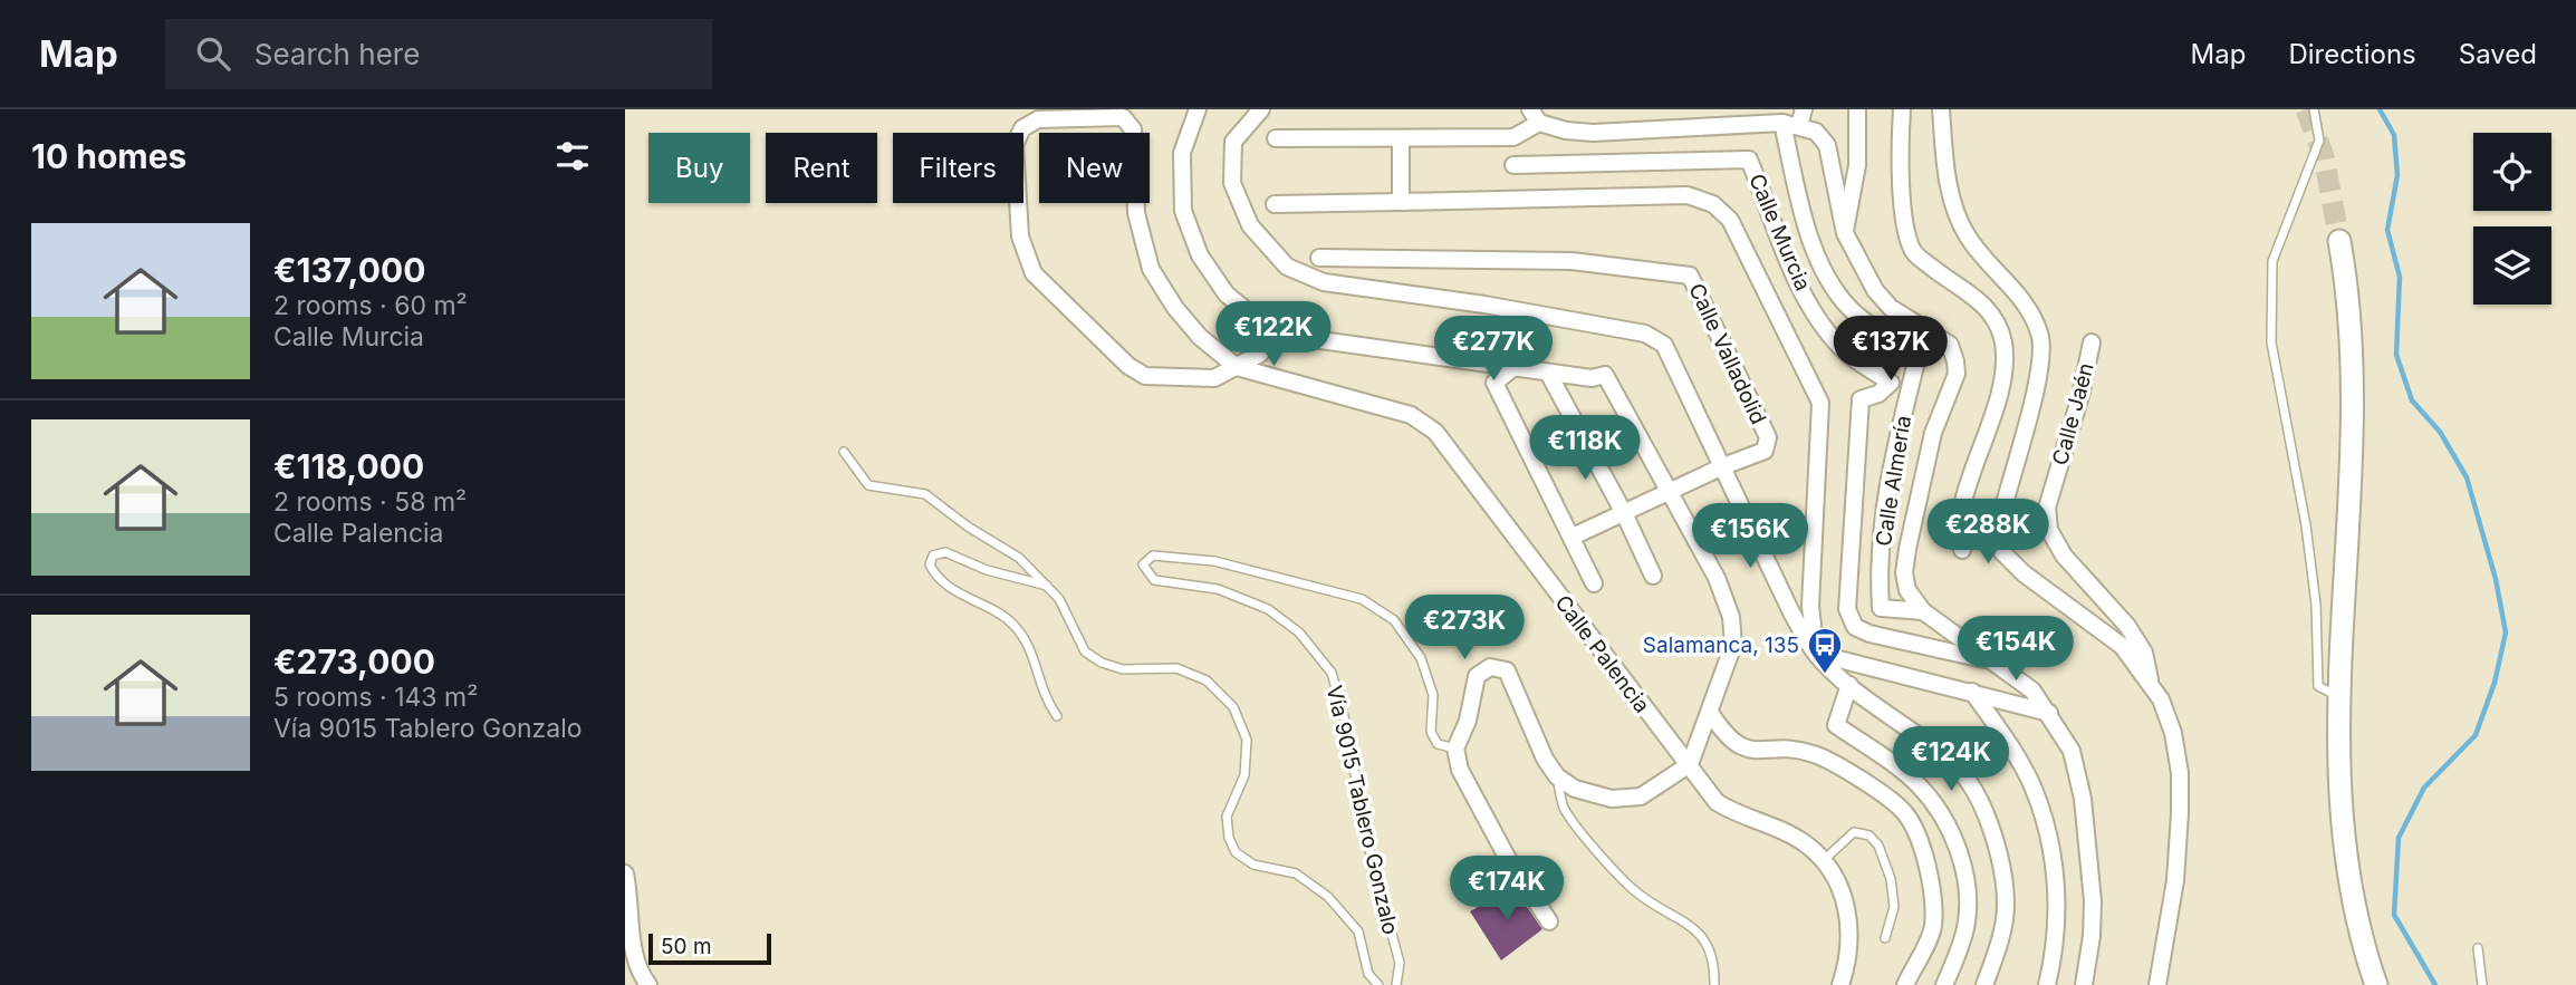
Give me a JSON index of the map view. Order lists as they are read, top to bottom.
{
  "streets": {
    "street": [
      "Calle Murcia",
      "Calle Valladolid",
      "Calle Jaén",
      "Calle Almería",
      "Calle Palencia",
      "Vía 9015 Tablero Gonzalo"
    ]
  },
  "places": {
    "bus stop": ["Salamanca, 135"]
  },
  "scale_bar": "50 m",
  "page": {
    "header": "Map",
    "search": "Search here",
    "nav": ["Map", "Directions", "Saved"],
    "heading": "10 homes",
    "chip": [
      "Buy",
      "Rent",
      "Filters",
      "New"
    ],
    "list": [
      {
        "name": "€137,000",
        "note": "2 rooms · 60 m² · Calle Murcia"
      },
      {
        "name": "€118,000",
        "note": "2 rooms · 58 m² · Calle Palencia"
      },
      {
        "name": "€273,000",
        "note": "5 rooms · 143 m² · Vía 9015 Tablero Gonzalo"
      }
    ],
    "price": [
      "€122K",
      "€277K",
      "€137K",
      "€118K",
      "€288K",
      "€156K",
      "€273K",
      "€154K",
      "€124K",
      "€174K"
    ],
    "scale": "50 m"
  }
}
